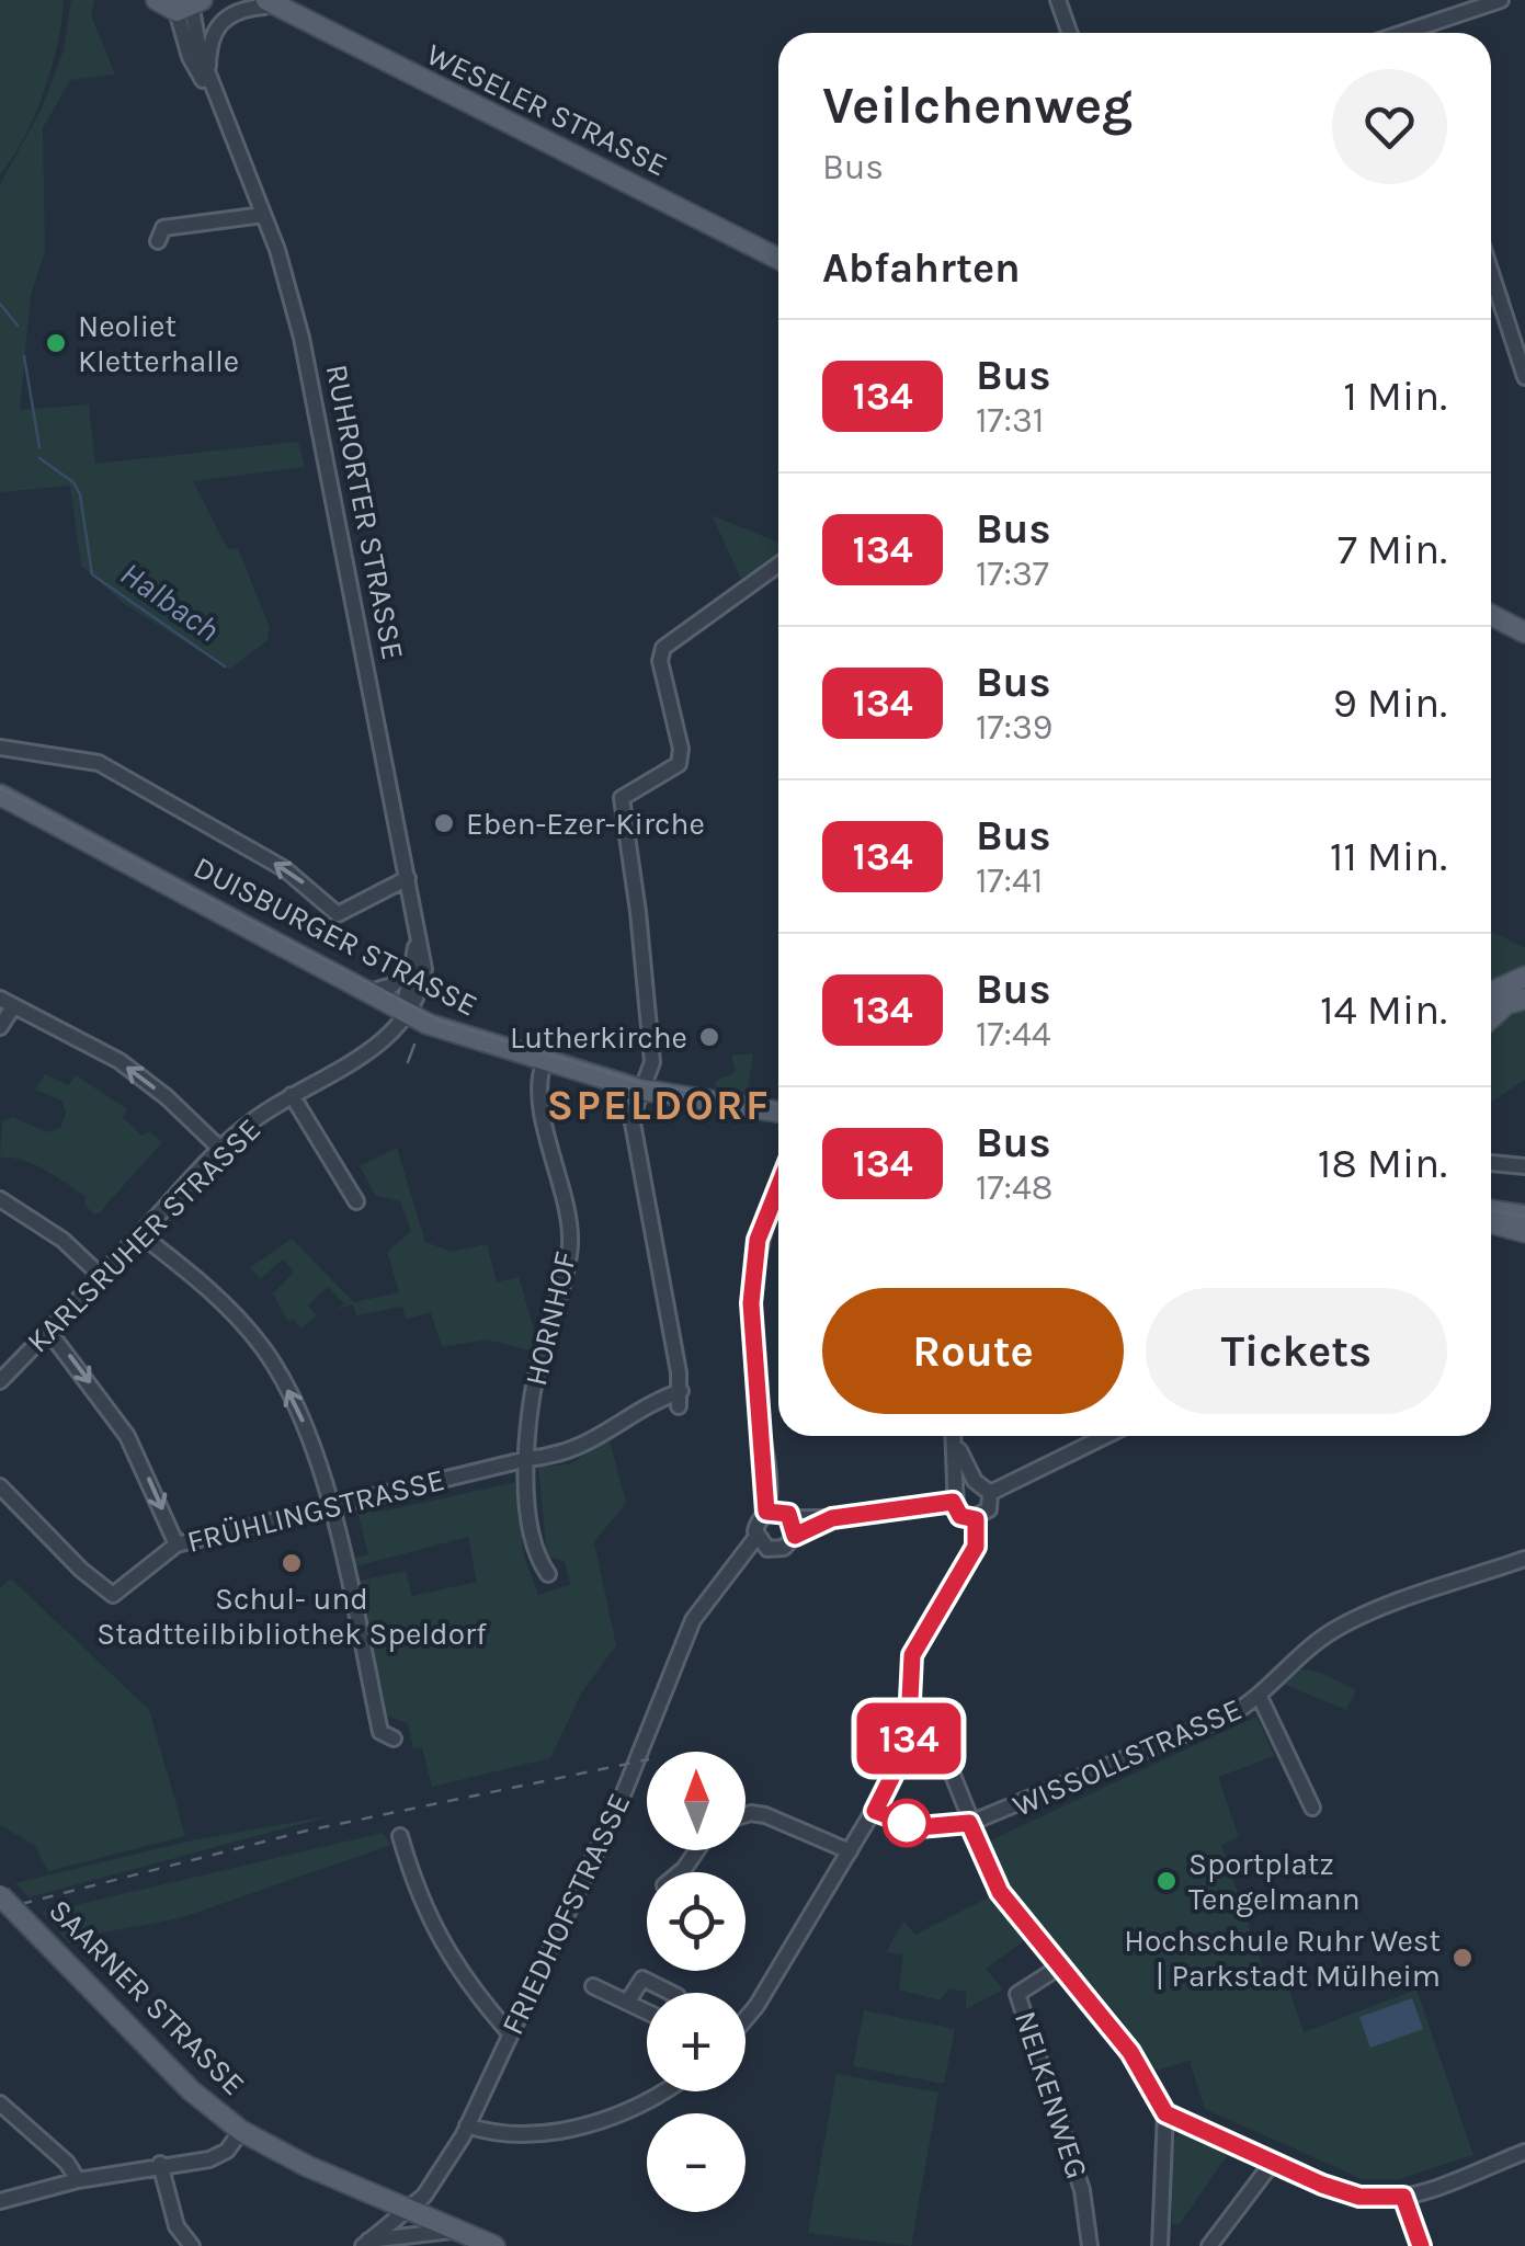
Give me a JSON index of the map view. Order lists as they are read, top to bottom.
{
  "streets": {
    "main road": ["WESELER STRASSE", "DUISBURGER STRASSE", "SAARNER STRASSE"],
    "street": [
      "RUHRORTER STRASSE",
      "KARLSRUHER STRASSE",
      "HORNHOF",
      "FRÜHLINGSTRASSE",
      "WISSOLLSTRASSE",
      "FRIEDHOFSTRASSE",
      "NELKENWEG"
    ]
  },
  "crossings": [
    ["WESELER STRASSE", "RUHRORTER STRASSE"],
    ["RUHRORTER STRASSE", "DUISBURGER STRASSE"],
    ["RUHRORTER STRASSE", "KARLSRUHER STRASSE"],
    ["DUISBURGER STRASSE", "KARLSRUHER STRASSE"],
    ["DUISBURGER STRASSE", "HORNHOF"],
    ["DUISBURGER STRASSE", "FRÜHLINGSTRASSE"],
    ["HORNHOF", "FRÜHLINGSTRASSE"],
    ["FRIEDHOFSTRASSE", "SAARNER STRASSE"]
  ],
  "districts": ["SPELDORF"],
  "water": ["Halbach"],
  "places": [
    "Neoliet Kletterhalle",
    "Eben-Ezer-Kirche",
    "Lutherkirche",
    "Schul- und Stadtteilbibliothek Speldorf",
    "Sportplatz Tengelmann",
    "Hochschule Ruhr West | Parkstadt Mülheim"
  ],
  "lines": ["bus line 134"],
  "north": "top",
  "page": {
    "on_map": "134",
    "heading": [
      ["Veilchenweg", "Bus"],
      "Abfahrten"
    ],
    "list": [
      {
        "mark": "134",
        "name": "Bus",
        "note": "17:31",
        "value": "1 Min."
      },
      {
        "mark": "134",
        "name": "Bus",
        "note": "17:37",
        "value": "7 Min."
      },
      {
        "mark": "134",
        "name": "Bus",
        "note": "17:39",
        "value": "9 Min."
      },
      {
        "mark": "134",
        "name": "Bus",
        "note": "17:41",
        "value": "11 Min."
      },
      {
        "mark": "134",
        "name": "Bus",
        "note": "17:44",
        "value": "14 Min."
      },
      {
        "mark": "134",
        "name": "Bus",
        "note": "17:48",
        "value": "18 Min."
      }
    ],
    "buttons": ["Route", "Tickets"],
    "map_buttons": ["+", "−"]
  }
}
